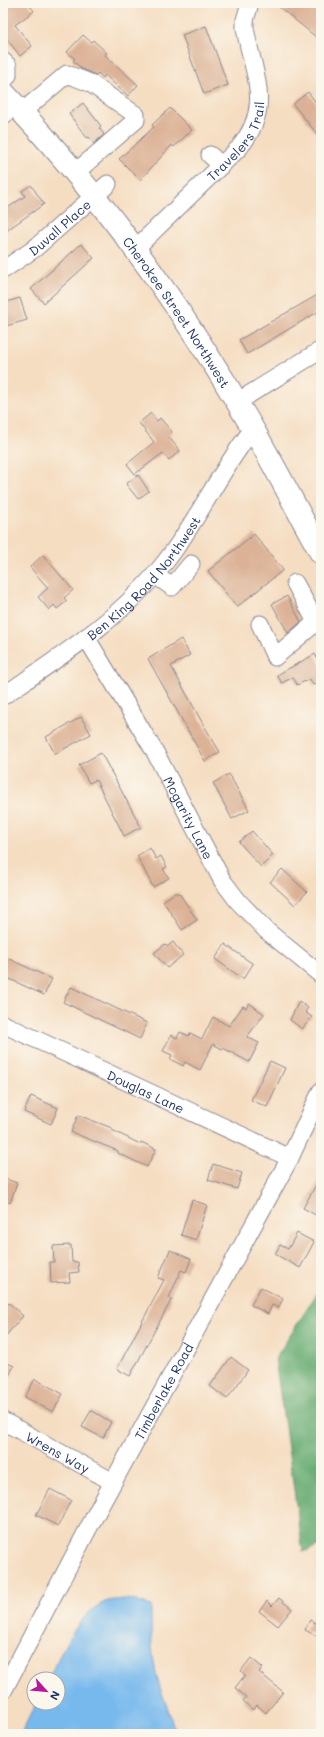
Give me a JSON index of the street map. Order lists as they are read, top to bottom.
{
  "streets": {
    "main road": ["Cherokee Street Northwest"],
    "street": [
      "Travelers Trail",
      "Duvall Place",
      "Ben King Road Northwest",
      "Mcgarity Lane",
      "Douglas Lane",
      "Timberlake Road",
      "Wrens Way"
    ]
  },
  "crossings": [
    ["Travelers Trail", "Cherokee Street Northwest"],
    ["Duvall Place", "Cherokee Street Northwest"],
    ["Cherokee Street Northwest", "Ben King Road Northwest"],
    ["Ben King Road Northwest", "Mcgarity Lane"],
    ["Douglas Lane", "Timberlake Road"],
    ["Timberlake Road", "Wrens Way"]
  ],
  "north": "bottom right"
}
